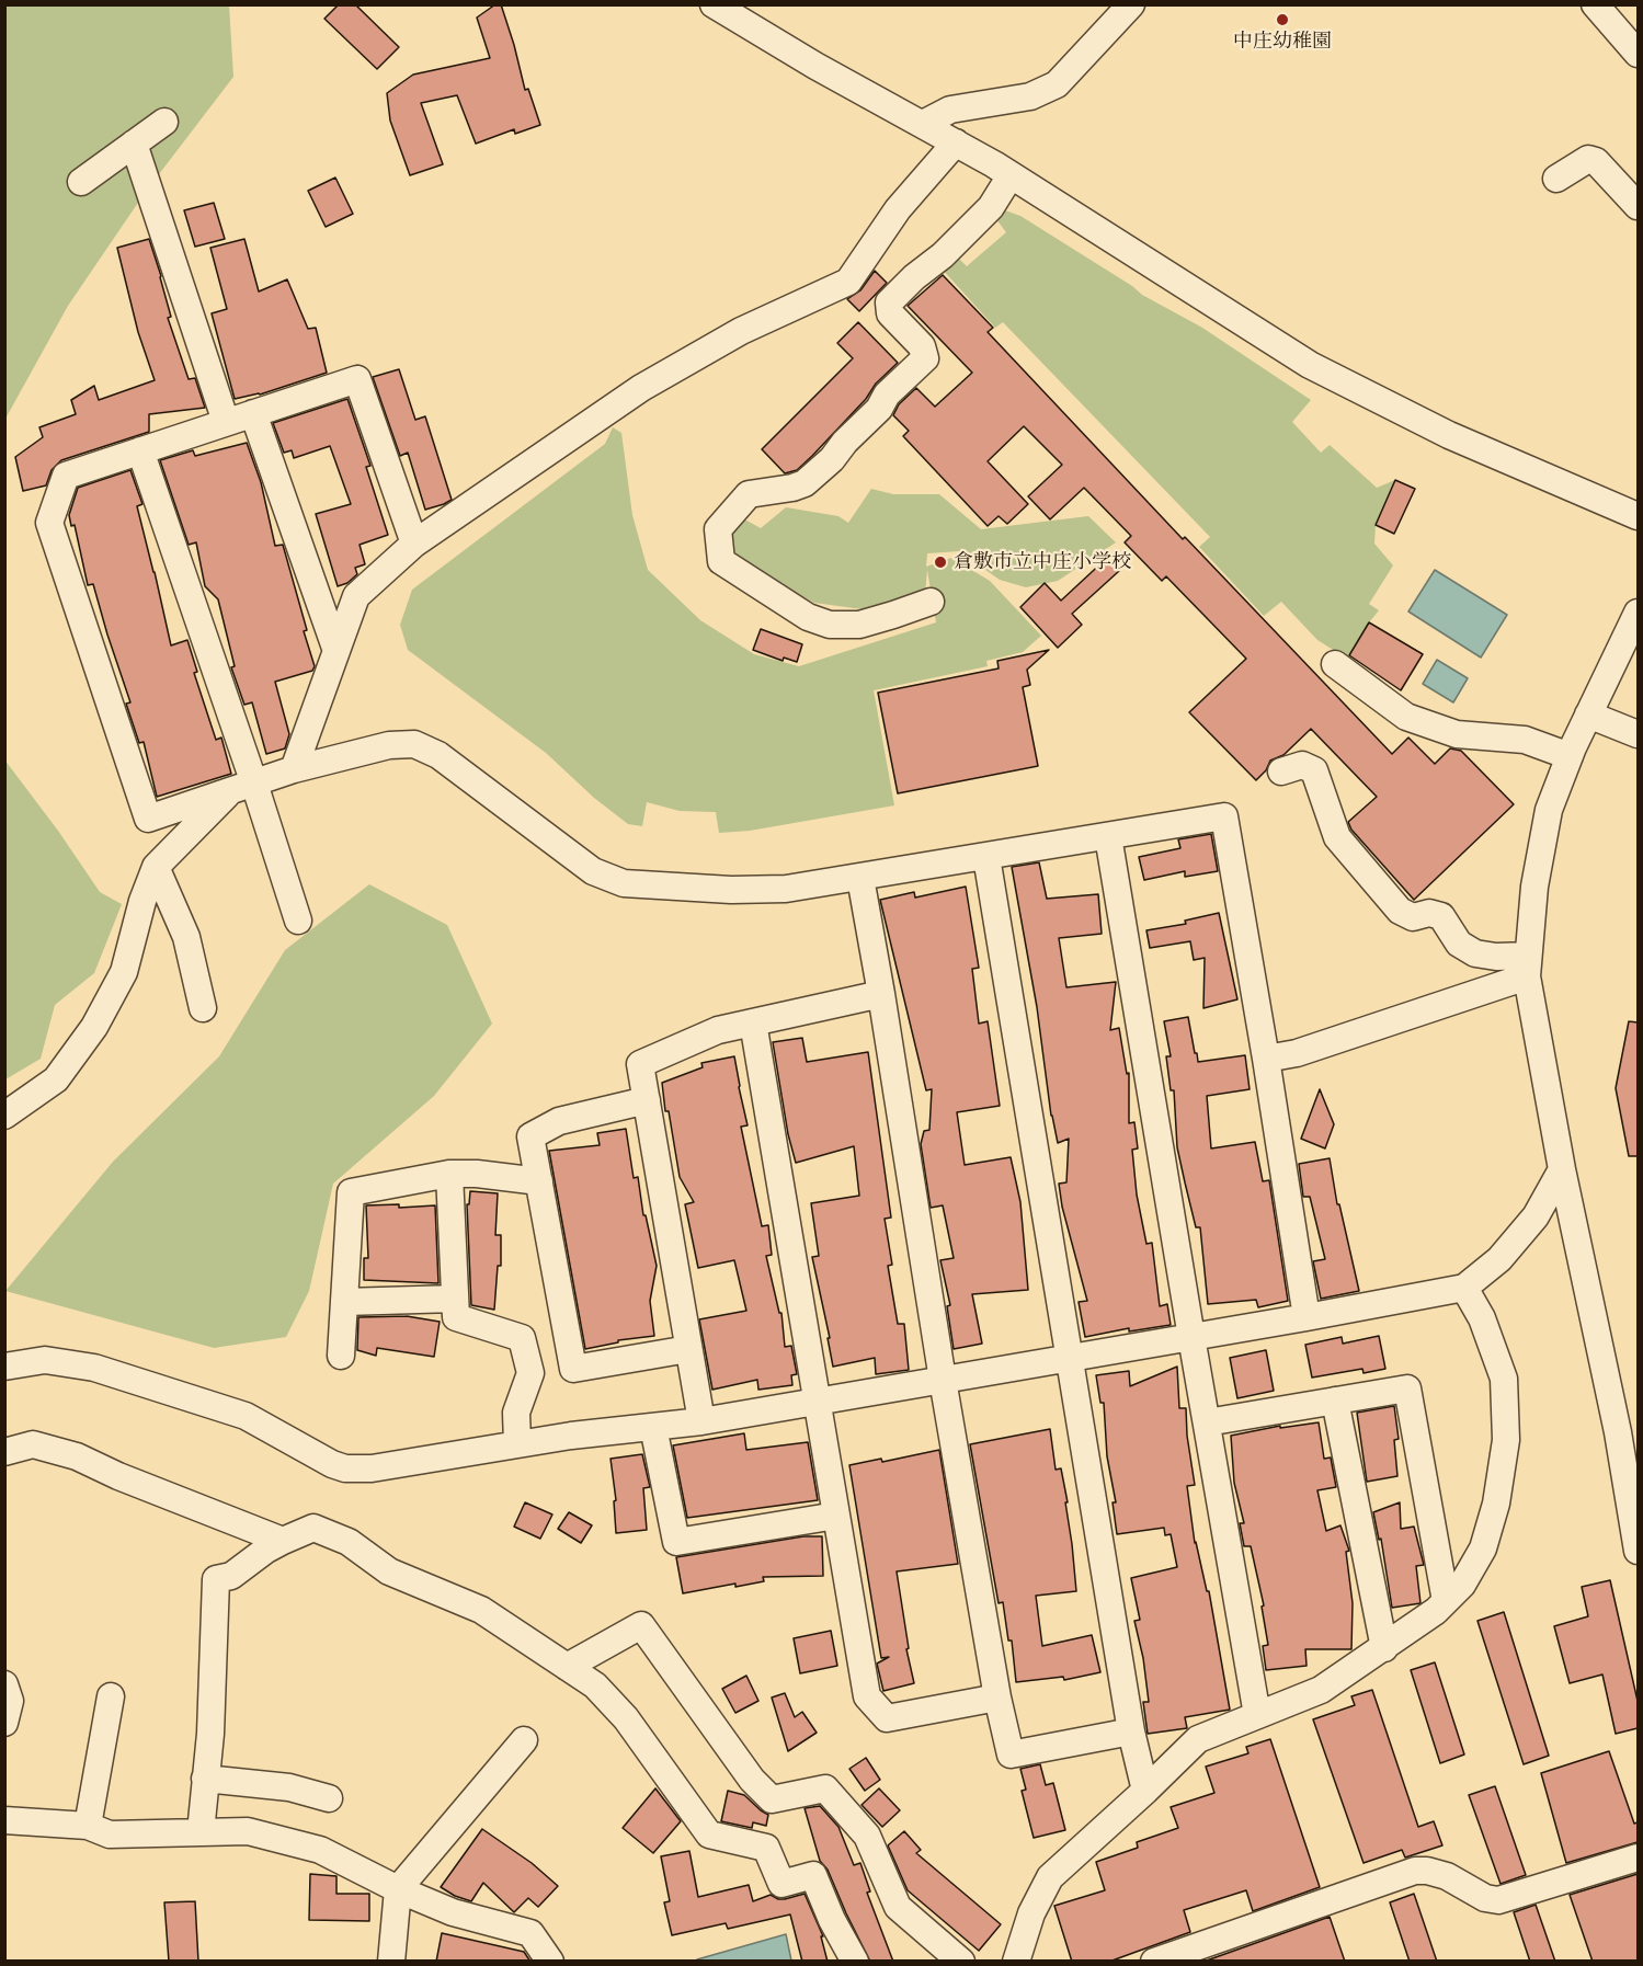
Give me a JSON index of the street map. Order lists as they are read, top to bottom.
{
  "places": ["中庄幼稚園", "倉敷市立中庄小学校"]
}
